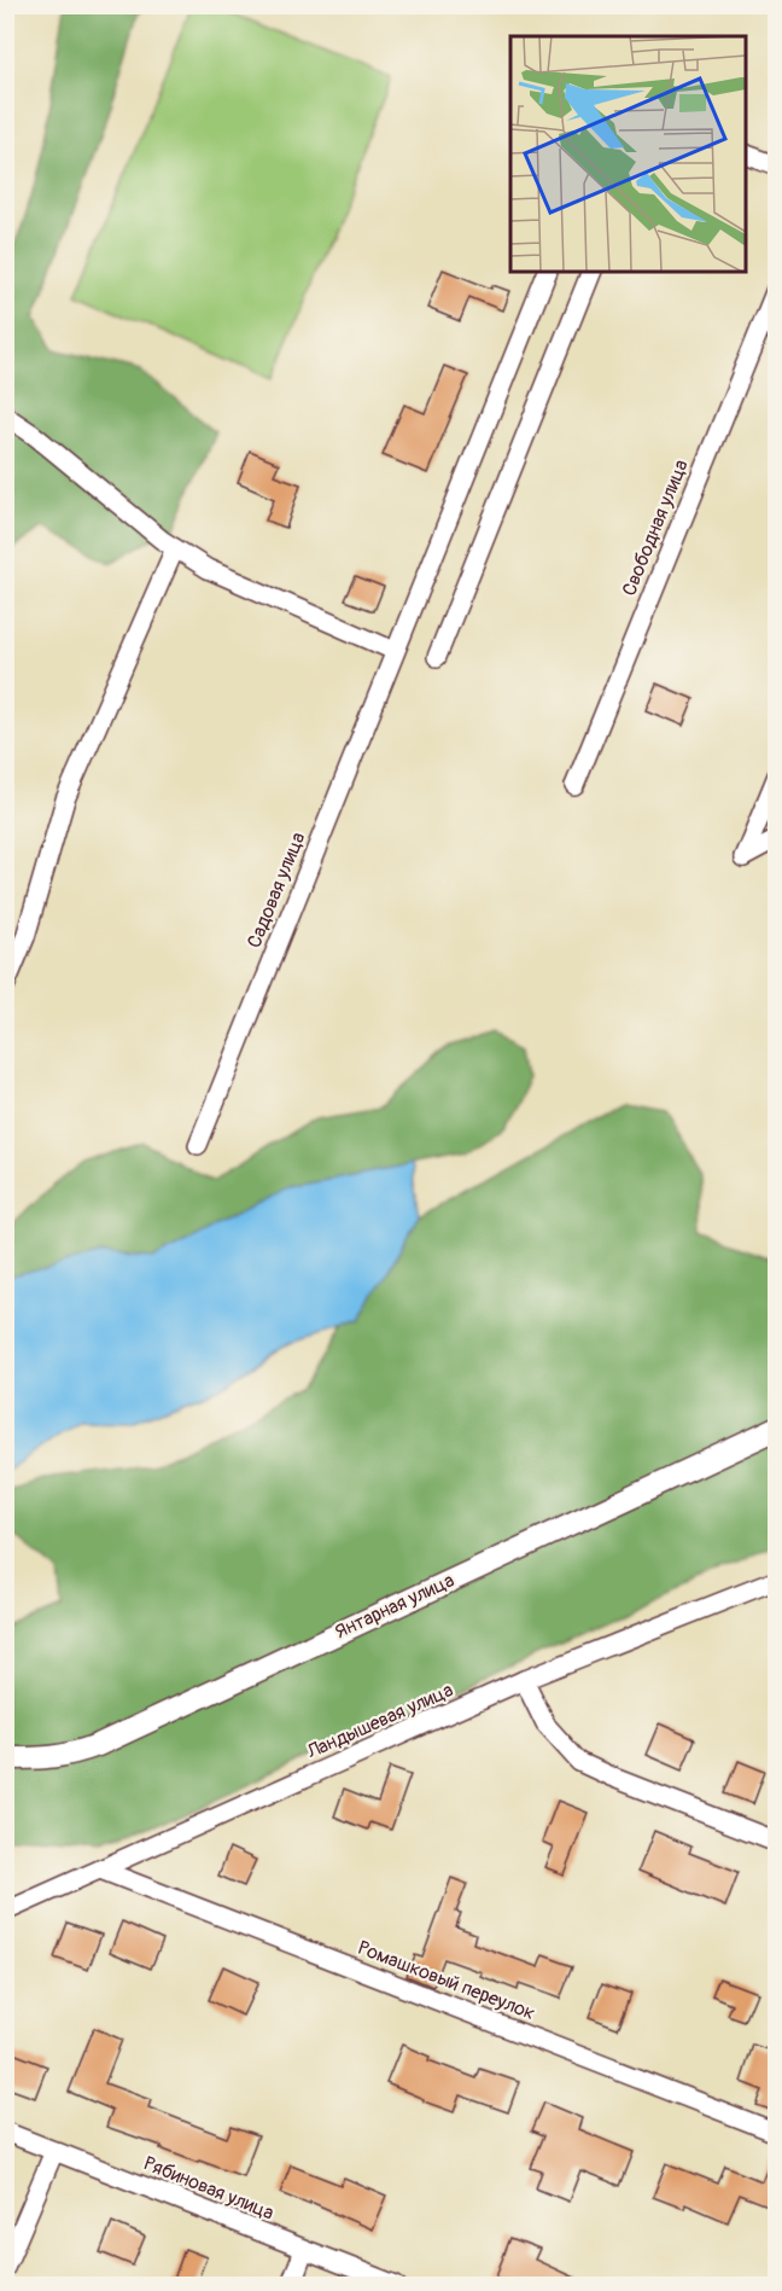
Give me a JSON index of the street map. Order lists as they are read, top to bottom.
{
  "streets": {
    "street": [
      "Свободная улица",
      "Садовая улица",
      "Янтарная улица",
      "Ландышевая улица",
      "Ромашковый переулок",
      "Рябиновая улица"
    ]
  },
  "crossings": [
    ["Ландышевая улица", "Ромашковый переулок"]
  ]
}
